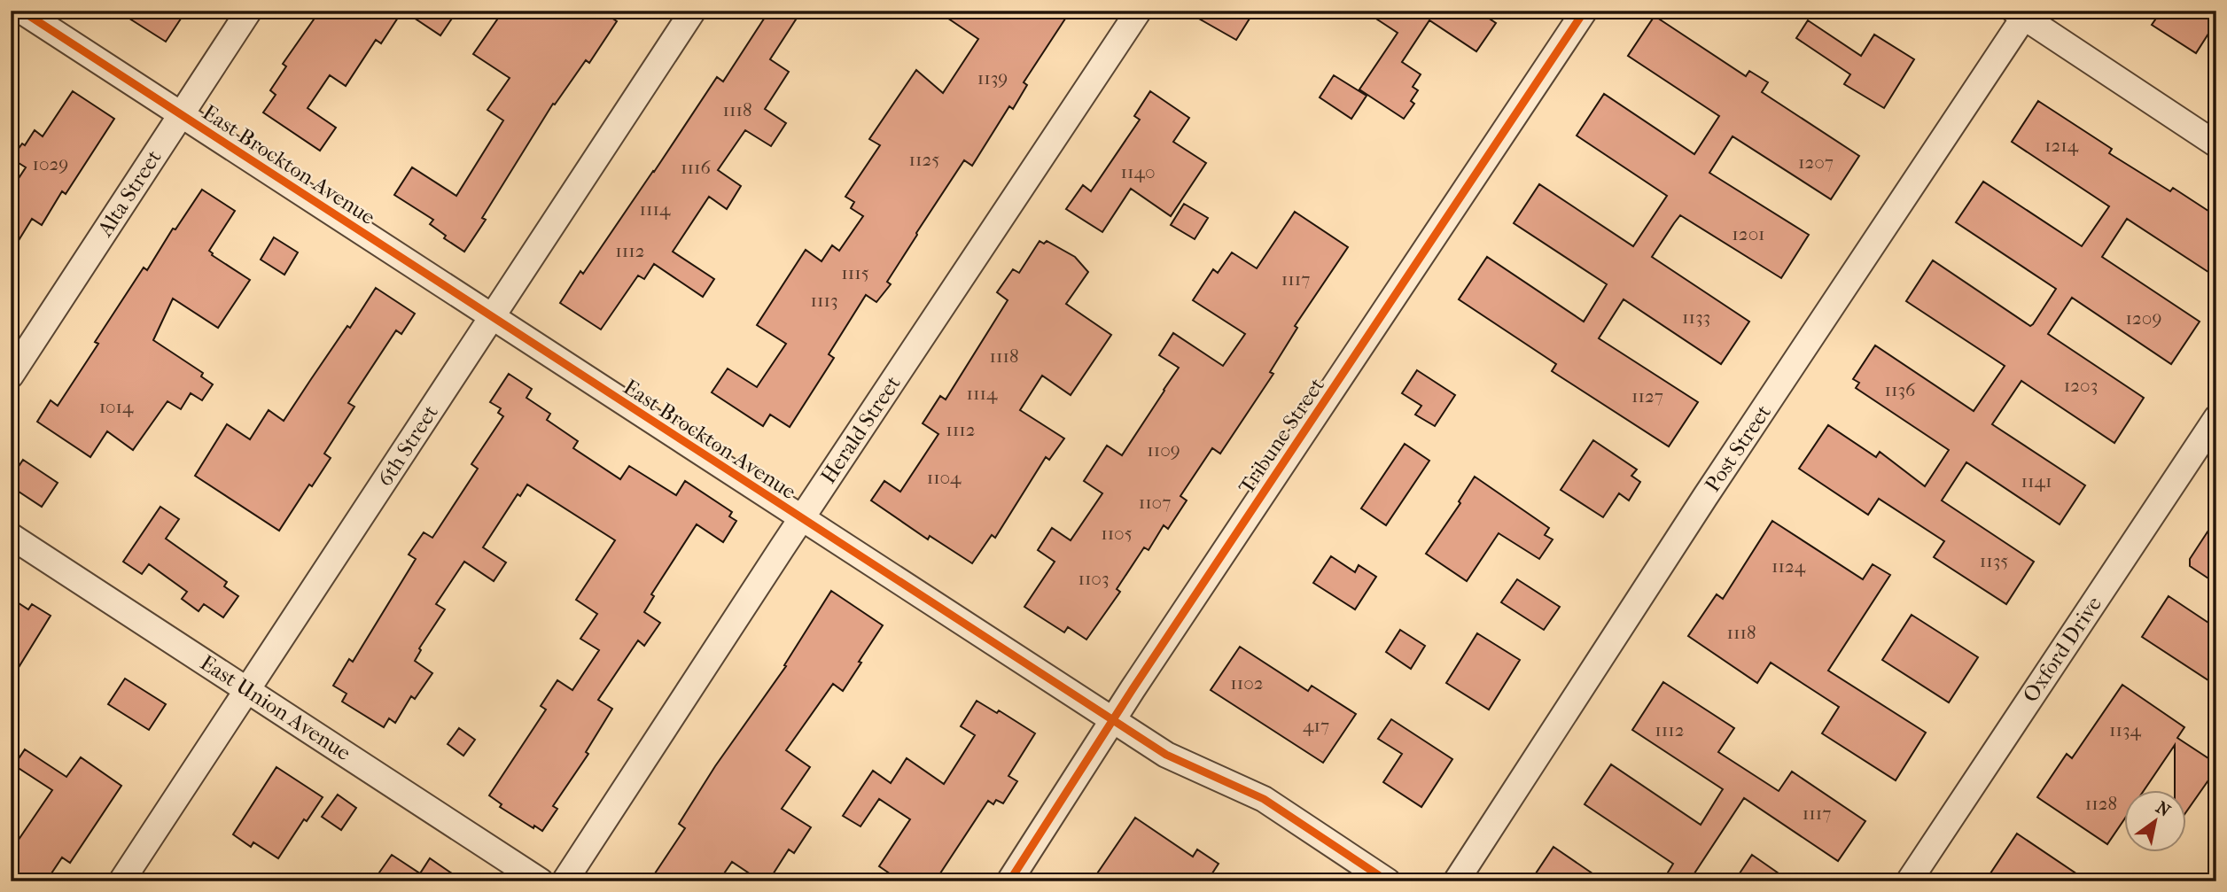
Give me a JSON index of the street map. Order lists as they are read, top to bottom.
{
  "streets": {
    "street": [
      "East Brockton Avenue",
      "Alta Street",
      "Herald Street",
      "Tribune Street",
      "6th Street",
      "Post Street",
      "Oxford Drive",
      "East Union Avenue"
    ]
  },
  "crossings": [
    ["East Brockton Avenue", "Alta Street"],
    ["East Brockton Avenue", "Herald Street"],
    ["East Brockton Avenue", "Tribune Street"],
    ["East Brockton Avenue", "6th Street"],
    ["6th Street", "East Union Avenue"]
  ],
  "house_numbers": [
    "1139",
    "1118",
    "1214",
    "1125",
    "1207",
    "1029",
    "1116",
    "1140",
    "1114",
    "1201",
    "1112",
    "1115",
    "1117",
    "1113",
    "1133",
    "1209",
    "1118",
    "1203",
    "1136",
    "1114",
    "1127",
    "1014",
    "1112",
    "1109",
    "1104",
    "1141",
    "1107",
    "1105",
    "1135",
    "1124",
    "1103",
    "1118",
    "1102",
    "417",
    "1112",
    "1134",
    "1128",
    "1117"
  ],
  "north": "top right"
}
